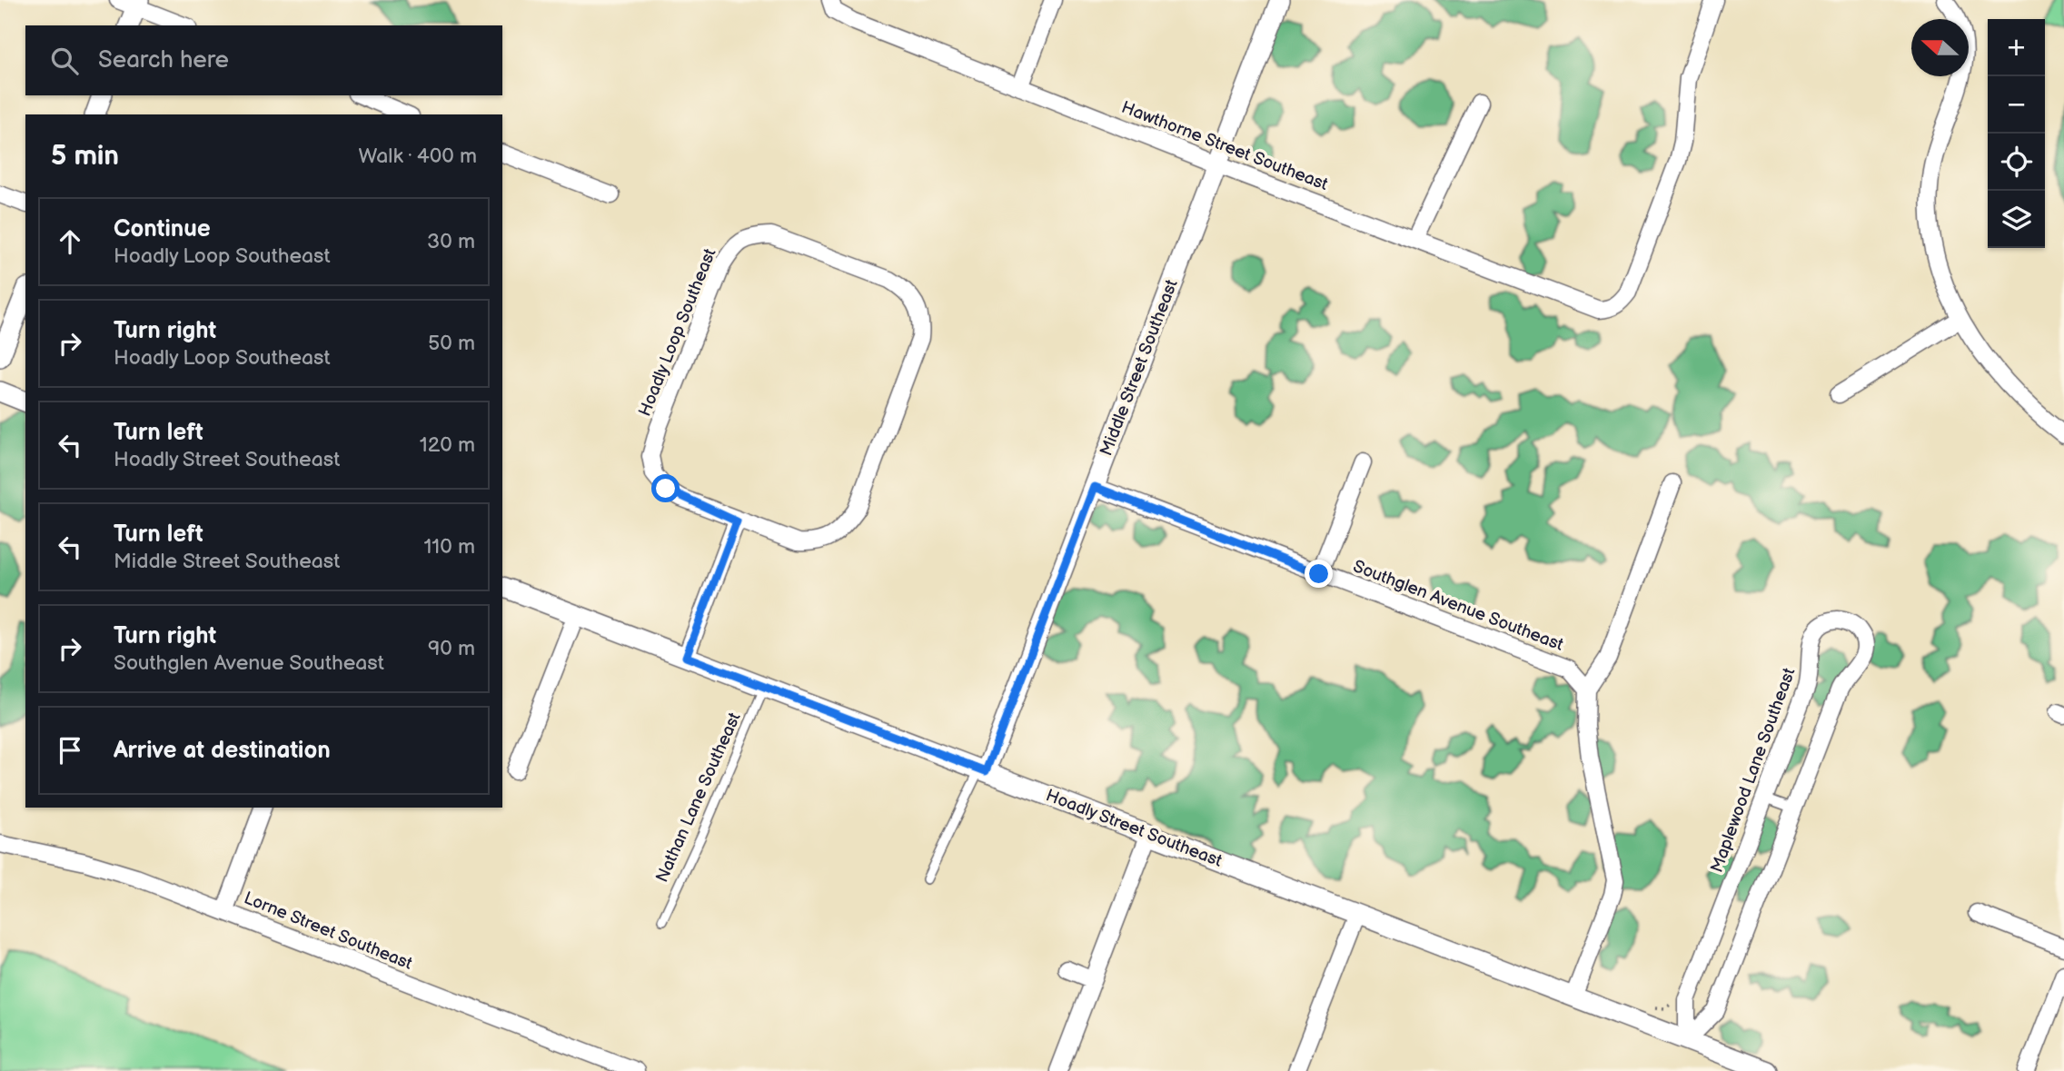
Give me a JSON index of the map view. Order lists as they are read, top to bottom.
{
  "streets": {
    "street": [
      "Hawthorne Street Southeast",
      "Hoadly Loop Southeast",
      "Middle Street Southeast",
      "Southglen Avenue Southeast",
      "Maplewood Lane Southeast",
      "Hoadly Street Southeast",
      "Lorne Street Southeast"
    ],
    "lane": ["Nathan Lane Southeast"]
  },
  "crossings": [
    ["Hawthorne Street Southeast", "Middle Street Southeast"],
    ["Middle Street Southeast", "Southglen Avenue Southeast"],
    ["Middle Street Southeast", "Hoadly Street Southeast"],
    ["Maplewood Lane Southeast", "Hoadly Street Southeast"],
    ["Nathan Lane Southeast", "Hoadly Street Southeast"]
  ],
  "north": "left",
  "page": {
    "map_buttons": ["+", "−"],
    "search": "Search here",
    "heading": ["5 min", "Walk · 400 m"],
    "list": [
      ["Continue", "Hoadly Loop Southeast", "30 m"],
      ["Turn right", "Hoadly Loop Southeast", "50 m"],
      ["Turn left", "Hoadly Street Southeast", "120 m"],
      ["Turn left", "Middle Street Southeast", "110 m"],
      ["Turn right", "Southglen Avenue Southeast", "90 m"],
      "Arrive at destination"
    ]
  }
}
